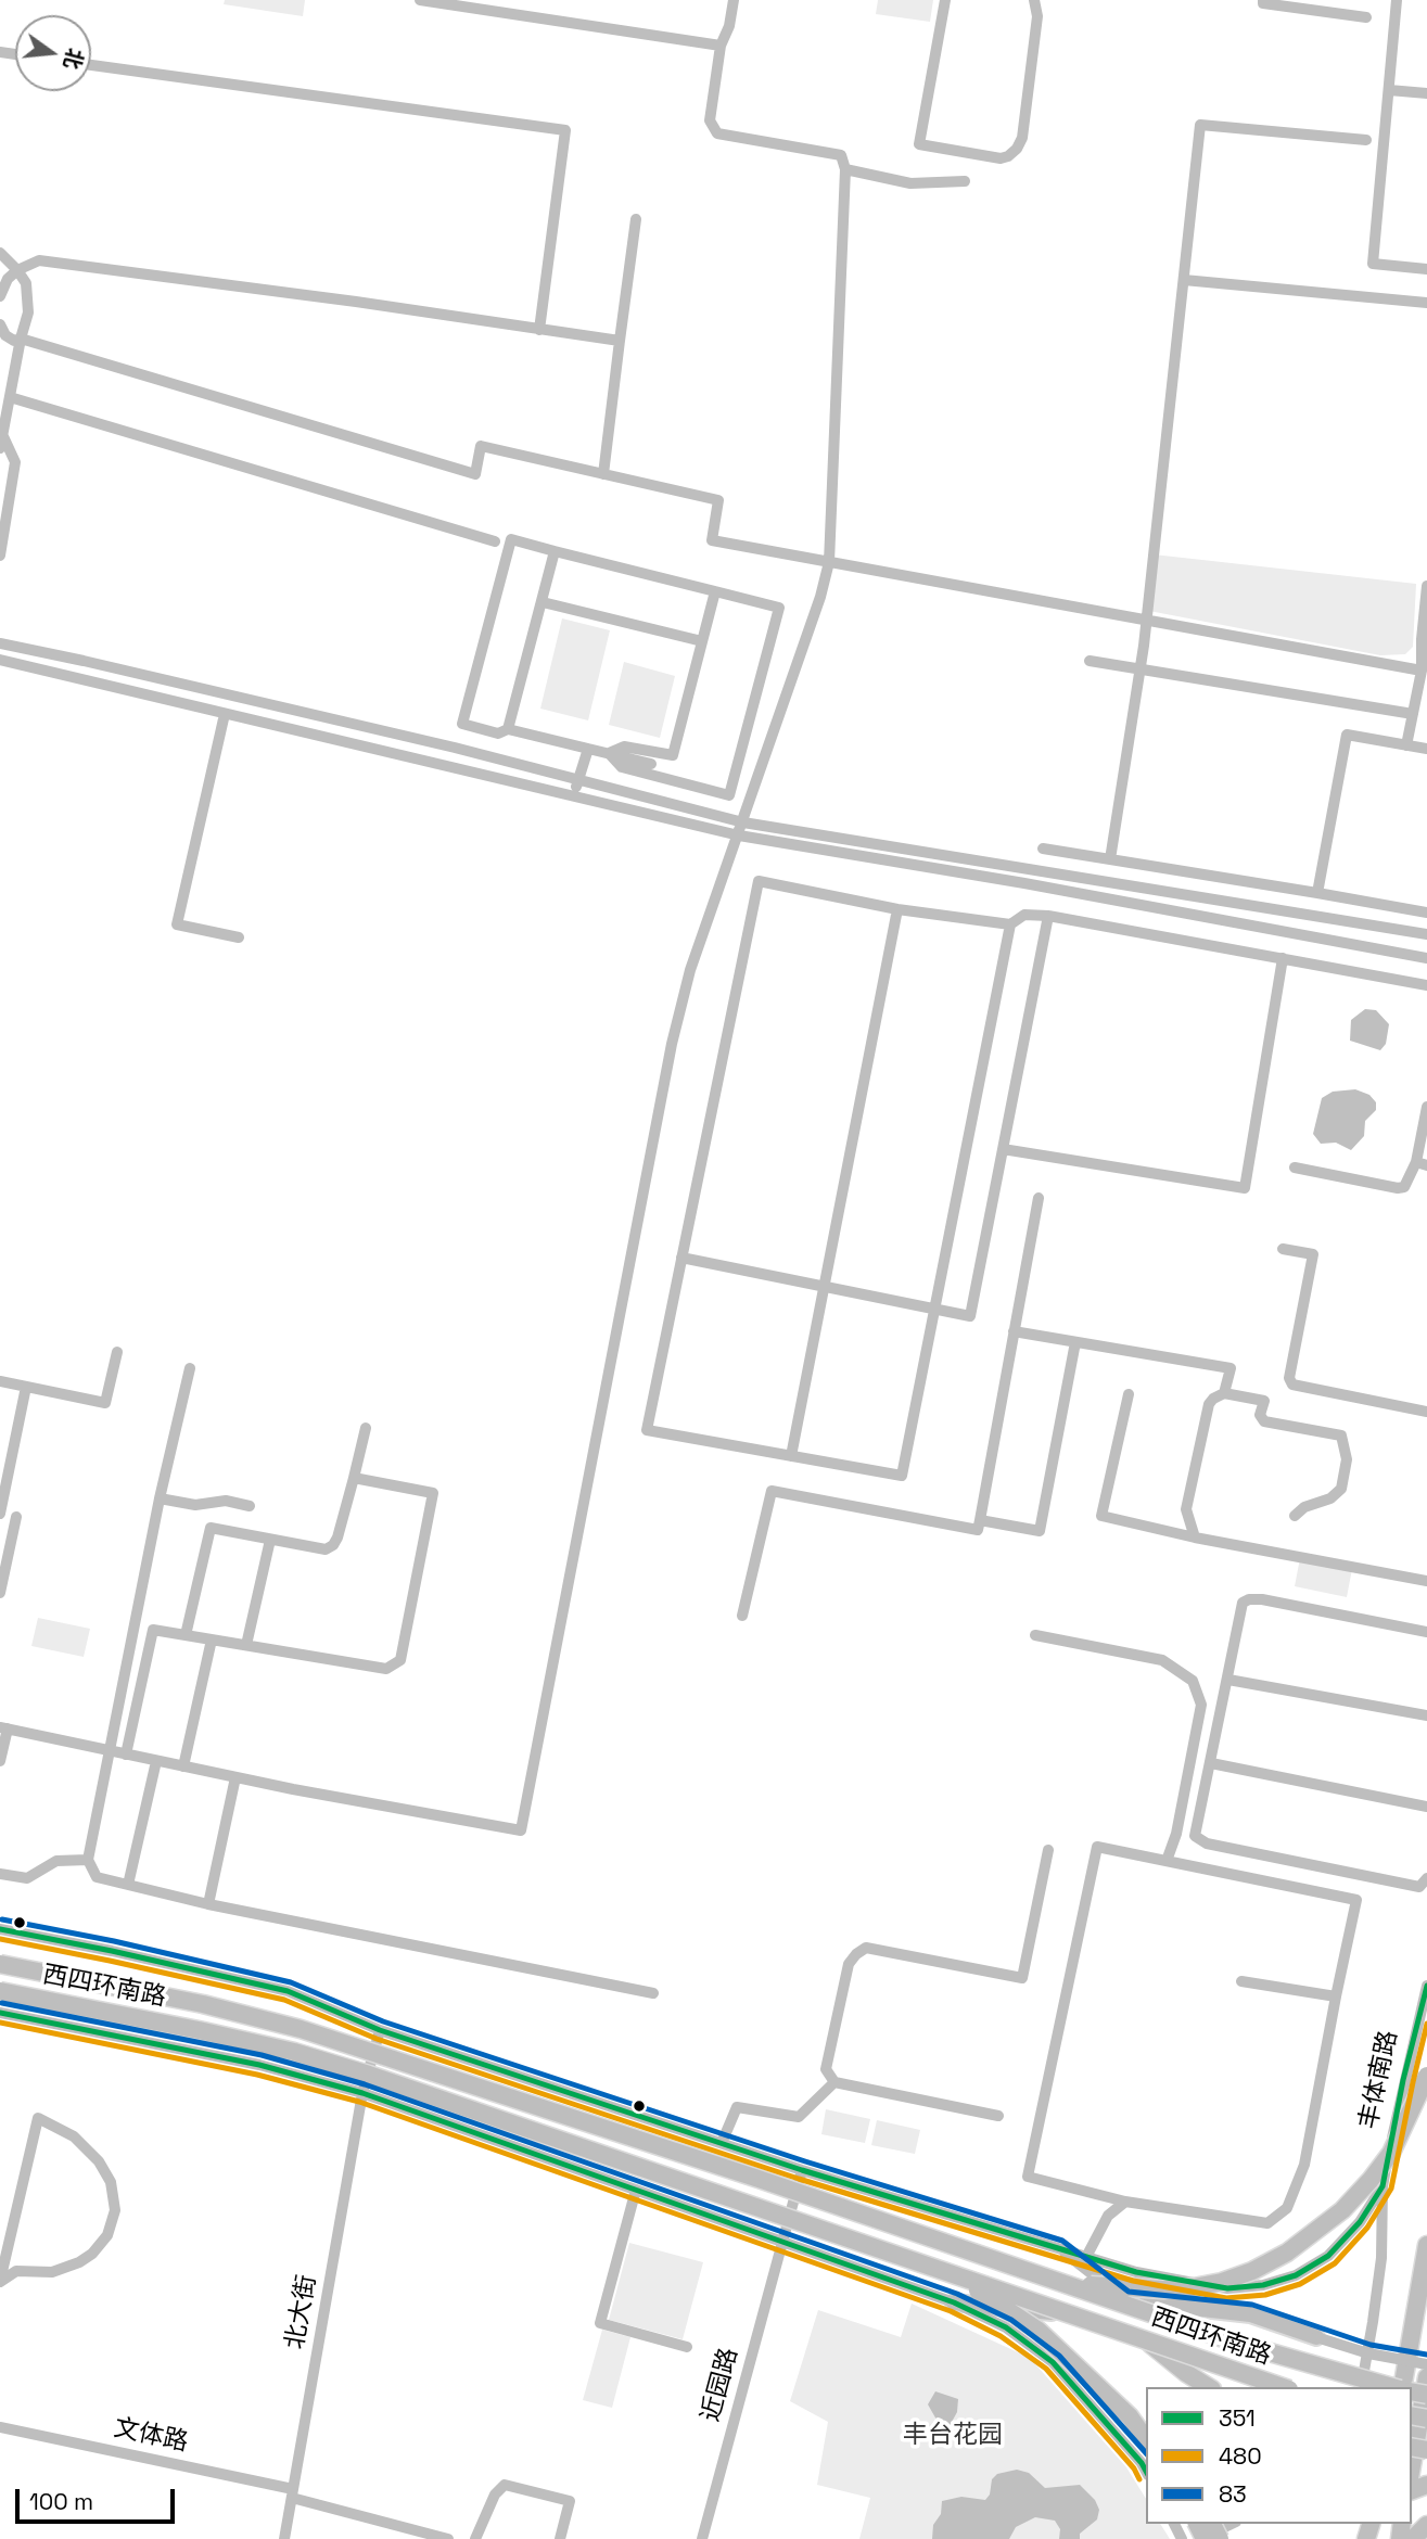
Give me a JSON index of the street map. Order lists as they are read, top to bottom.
{
  "streets": {
    "highway": ["西四环南路"],
    "street": [
      "丰体南路",
      "北大街",
      "近园路",
      "文体路"
    ]
  },
  "crossings": [
    ["西四环南路", "北大街"],
    ["西四环南路", "近园路"],
    ["北大街", "文体路"]
  ],
  "parks": ["丰台花园"],
  "lines": ["transit line 83", "transit line 351", "transit line 480"],
  "legend": ["351", "480", "83"],
  "scale_bar": "100 m",
  "north": "right"
}
